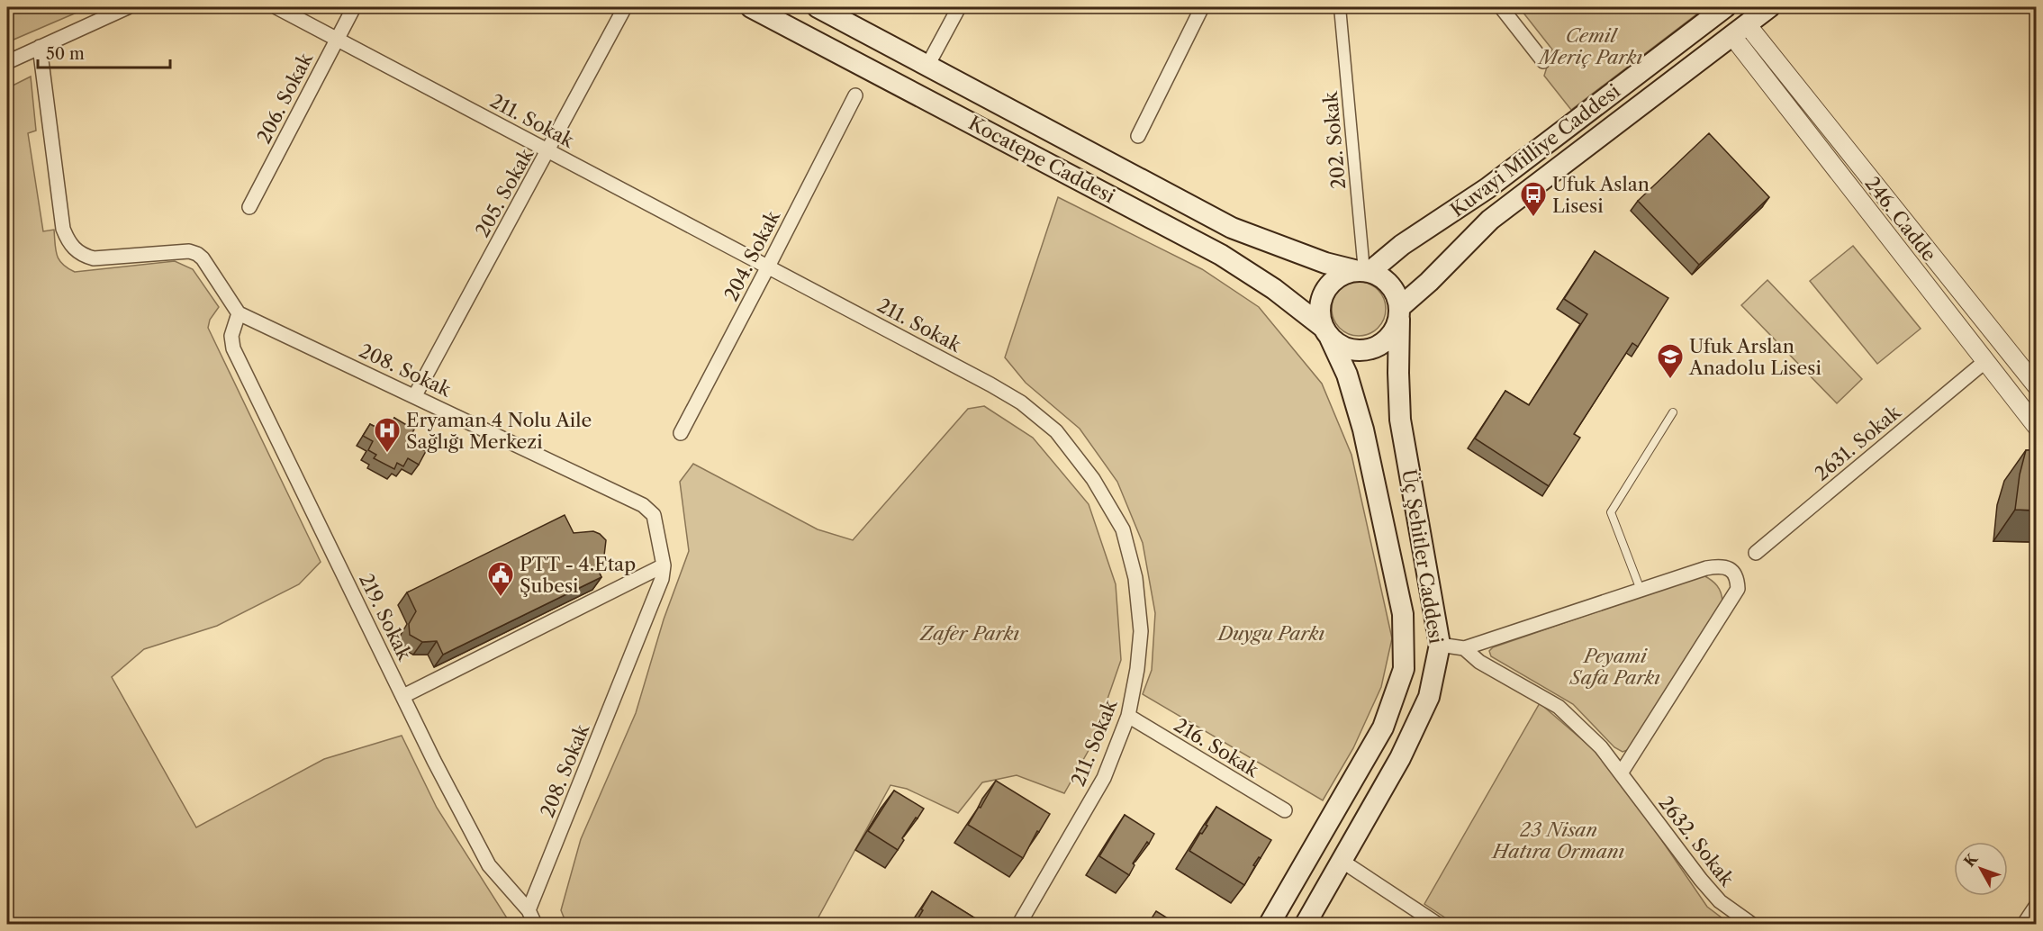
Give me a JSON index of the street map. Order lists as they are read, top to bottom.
{
  "streets": {
    "main road": ["Kuvayi Milliye Caddesi", "Kocatepe Caddesi", "Üç Şehitler Caddesi"],
    "street": [
      "206. Sokak",
      "211. Sokak",
      "202. Sokak",
      "205. Sokak",
      "246. Cadde",
      "204. Sokak",
      "208. Sokak",
      "2631. Sokak",
      "219. Sokak",
      "216. Sokak",
      "2632. Sokak"
    ]
  },
  "crossings": [
    ["206. Sokak", "211. Sokak"],
    ["211. Sokak", "205. Sokak"],
    ["211. Sokak", "204. Sokak"],
    ["211. Sokak", "216. Sokak"],
    ["202. Sokak", "Kuvayi Milliye Caddesi"],
    ["202. Sokak", "Kocatepe Caddesi"],
    ["202. Sokak", "Üç Şehitler Caddesi"],
    ["Kuvayi Milliye Caddesi", "Kocatepe Caddesi"],
    ["Kuvayi Milliye Caddesi", "246. Cadde"],
    ["Kuvayi Milliye Caddesi", "Üç Şehitler Caddesi"],
    ["Kocatepe Caddesi", "Üç Şehitler Caddesi"],
    ["205. Sokak", "208. Sokak"],
    ["246. Cadde", "2631. Sokak"],
    ["208. Sokak", "219. Sokak"]
  ],
  "parks": [
    "Cemil Meriç Parkı",
    "Zafer Parkı",
    "Duygu Parkı",
    "Peyami Safa Parkı",
    "23 Nisan Hatıra Ormanı"
  ],
  "places": {
    "bus stop": ["Ufuk Aslan Lisesi"],
    "school or university": ["Ufuk Arslan Anadolu Lisesi"],
    "hospital": ["Eryaman 4 Nolu Aile Sağlığı Merkezi"],
    "public building": ["PTT - 4.Etap Şubesi"]
  },
  "scale_bar": "50 m",
  "north": "top left"
}
